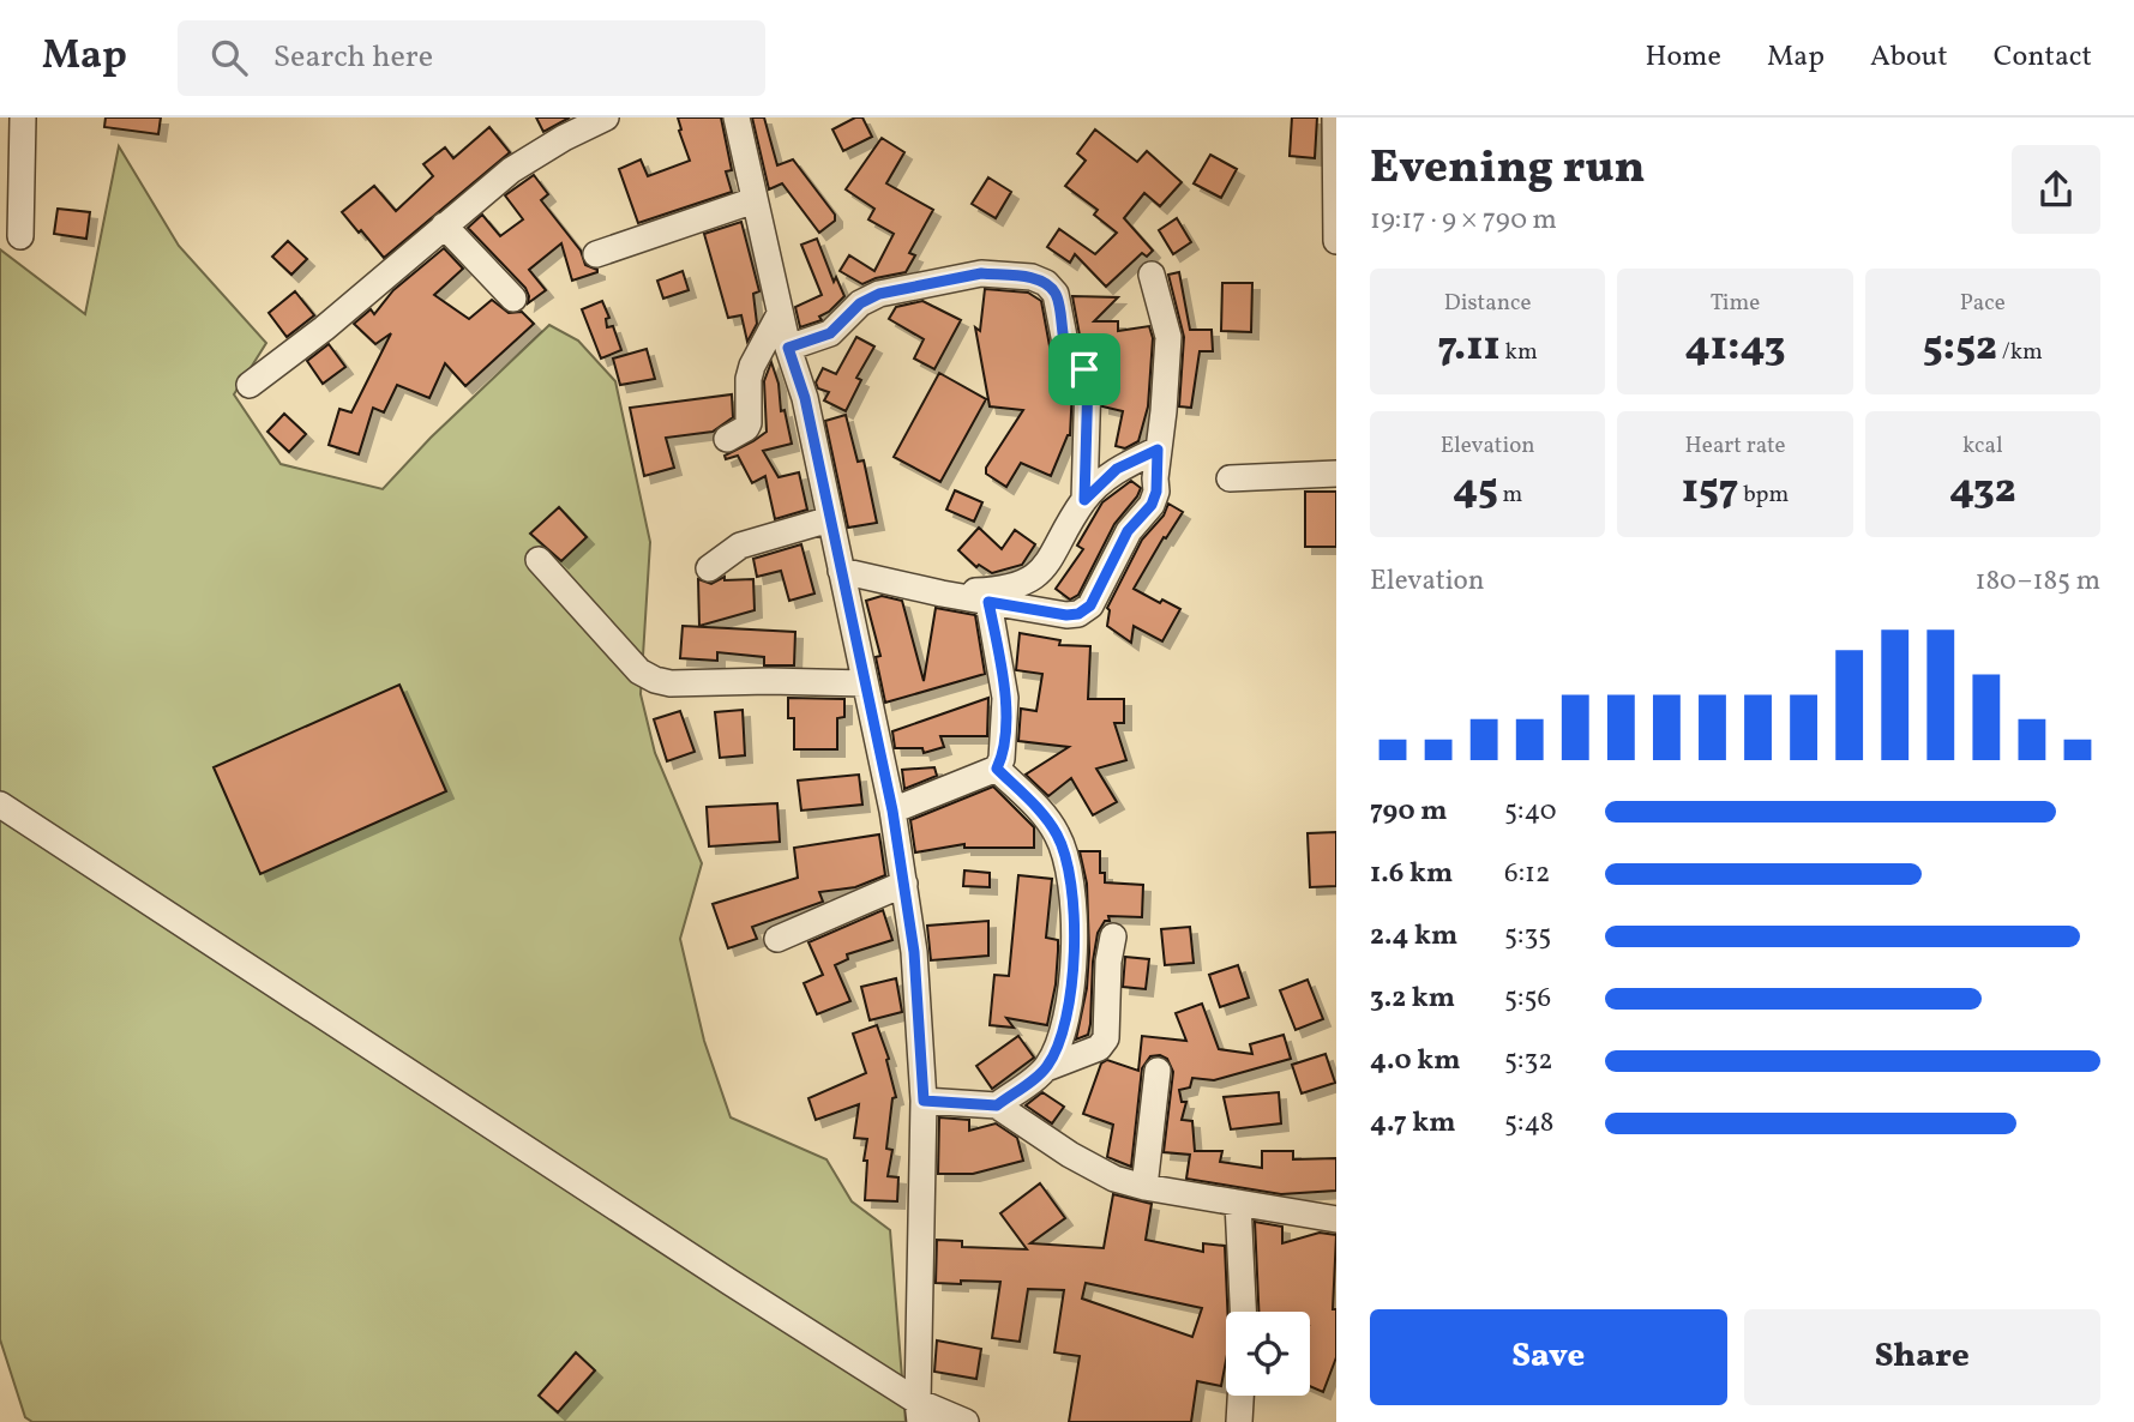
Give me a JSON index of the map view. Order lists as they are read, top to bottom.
{
  "page": {
    "header": "Map",
    "search": "Search here",
    "nav": [
      "Home",
      "Map",
      "About",
      "Contact"
    ],
    "heading": ["Evening run", "19:17 · 9 × 790 m"],
    "stats": [
      ["Distance", "7.11 km"],
      ["Time", "41:43"],
      ["Pace", "5:52 /km"],
      ["Elevation", "45 m"],
      ["Heart rate", "157 bpm"],
      ["kcal", "432"]
    ],
    "chart": ["Elevation", "180–185 m"],
    "list": [
      {
        "name": "790 m",
        "note": "5:40"
      },
      {
        "name": "1.6 km",
        "note": "6:12"
      },
      {
        "name": "2.4 km",
        "note": "5:35"
      },
      {
        "name": "3.2 km",
        "note": "5:56"
      },
      {
        "name": "4.0 km",
        "note": "5:32"
      },
      {
        "name": "4.7 km",
        "note": "5:48"
      }
    ],
    "buttons": ["Save", "Share"]
  }
}
